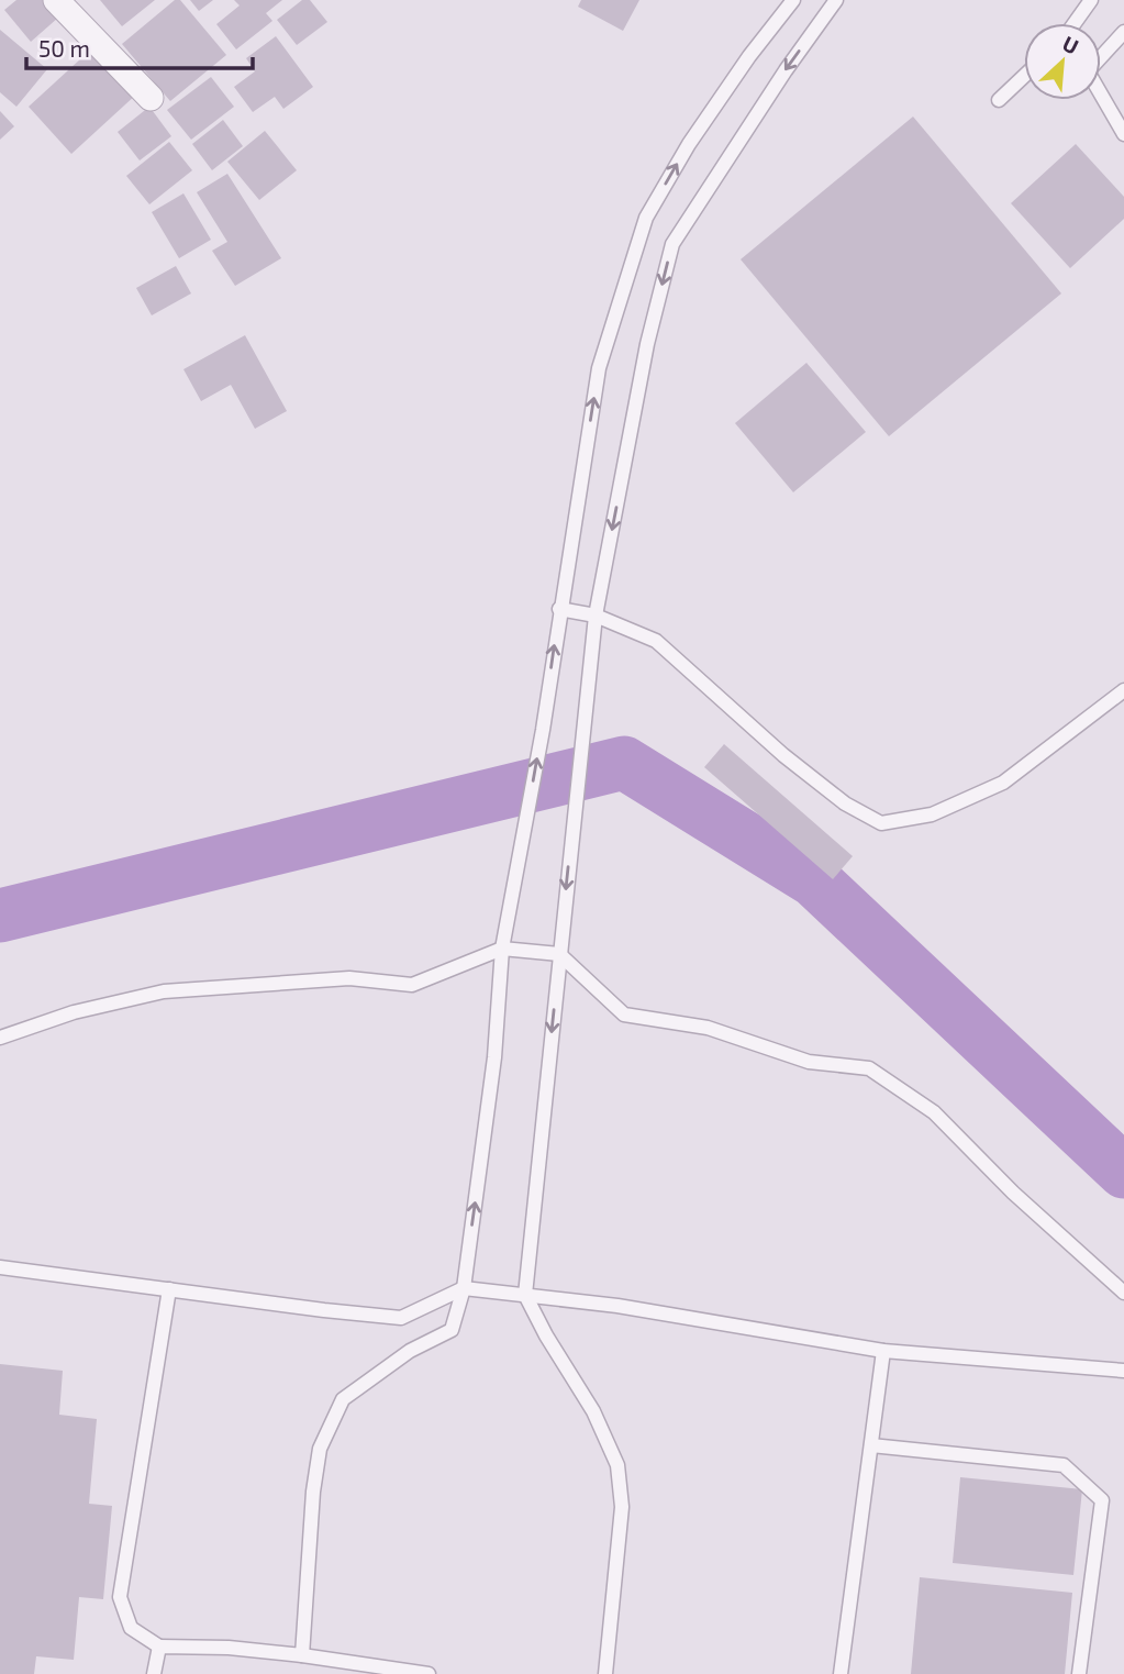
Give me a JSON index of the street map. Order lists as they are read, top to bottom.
{
  "scale_bar": "50 m",
  "north": "top right"
}
